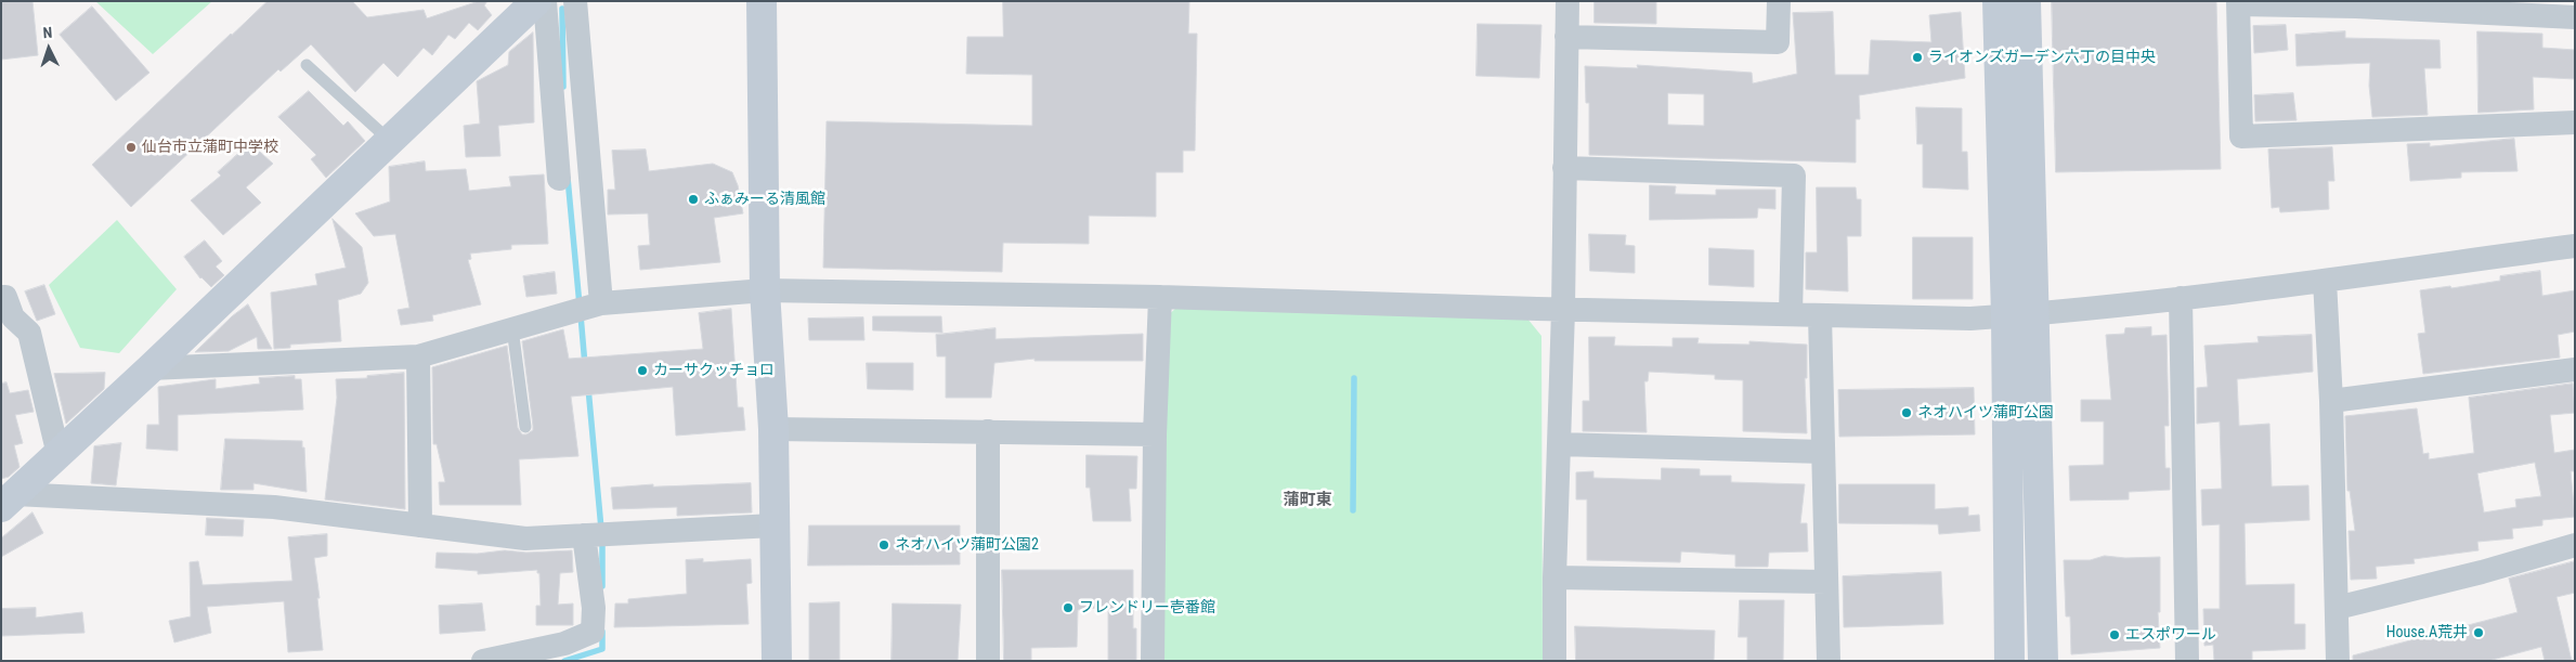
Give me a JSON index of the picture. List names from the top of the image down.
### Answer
{
  "districts": ["蒲町東"],
  "places": [
    "ライオンズガーデン六丁の目中央",
    "仙台市立蒲町中学校",
    "ふぁみーる清風館",
    "カーサクッチョロ",
    "ネオハイツ蒲町公園",
    "ネオハイツ蒲町公園2",
    "フレンドリー壱番館",
    "House.A荒井",
    "エスポワール"
  ],
  "north": "top"
}
